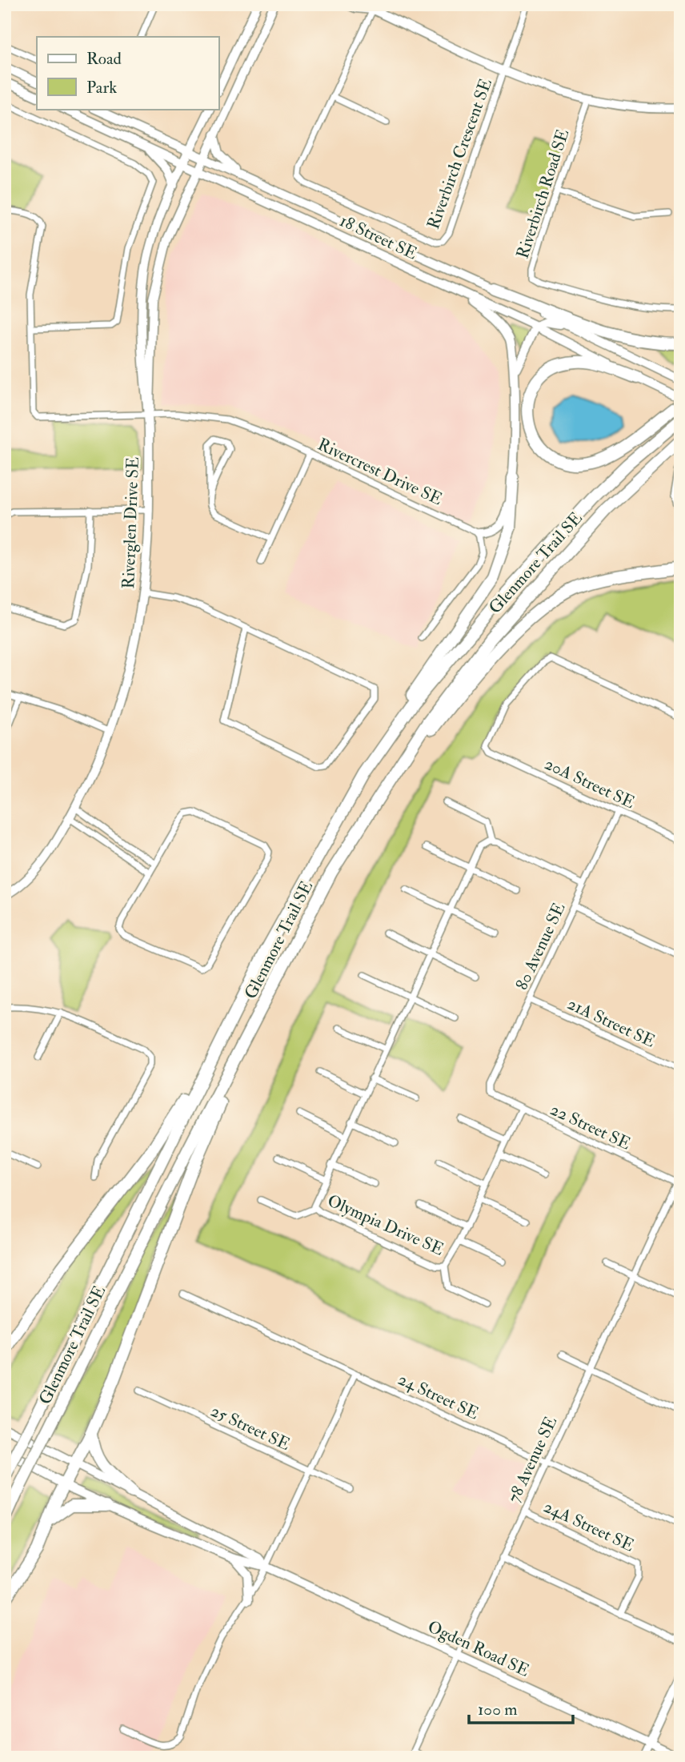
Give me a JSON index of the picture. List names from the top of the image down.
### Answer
{
  "streets": {
    "highway": ["Glenmore Trail SE"],
    "street": [
      "Riverbirch Crescent SE",
      "Riverbirch Road SE",
      "18 Street SE",
      "Rivercrest Drive SE",
      "Riverglen Drive SE",
      "20A Street SE",
      "80 Avenue SE",
      "21A Street SE",
      "22 Street SE",
      "Olympia Drive SE",
      "24 Street SE",
      "25 Street SE",
      "78 Avenue SE",
      "24A Street SE",
      "Ogden Road SE"
    ]
  },
  "crossings": [
    ["18 Street SE", "Riverglen Drive SE"],
    ["Rivercrest Drive SE", "Riverglen Drive SE"],
    ["20A Street SE", "80 Avenue SE"],
    ["80 Avenue SE", "21A Street SE"],
    ["80 Avenue SE", "22 Street SE"],
    ["22 Street SE", "Olympia Drive SE"],
    ["22 Street SE", "78 Avenue SE"],
    ["24 Street SE", "78 Avenue SE"],
    ["78 Avenue SE", "24A Street SE"],
    ["78 Avenue SE", "Ogden Road SE"]
  ],
  "legend": ["Road", "Park"],
  "scale_bar": "100 m"
}
